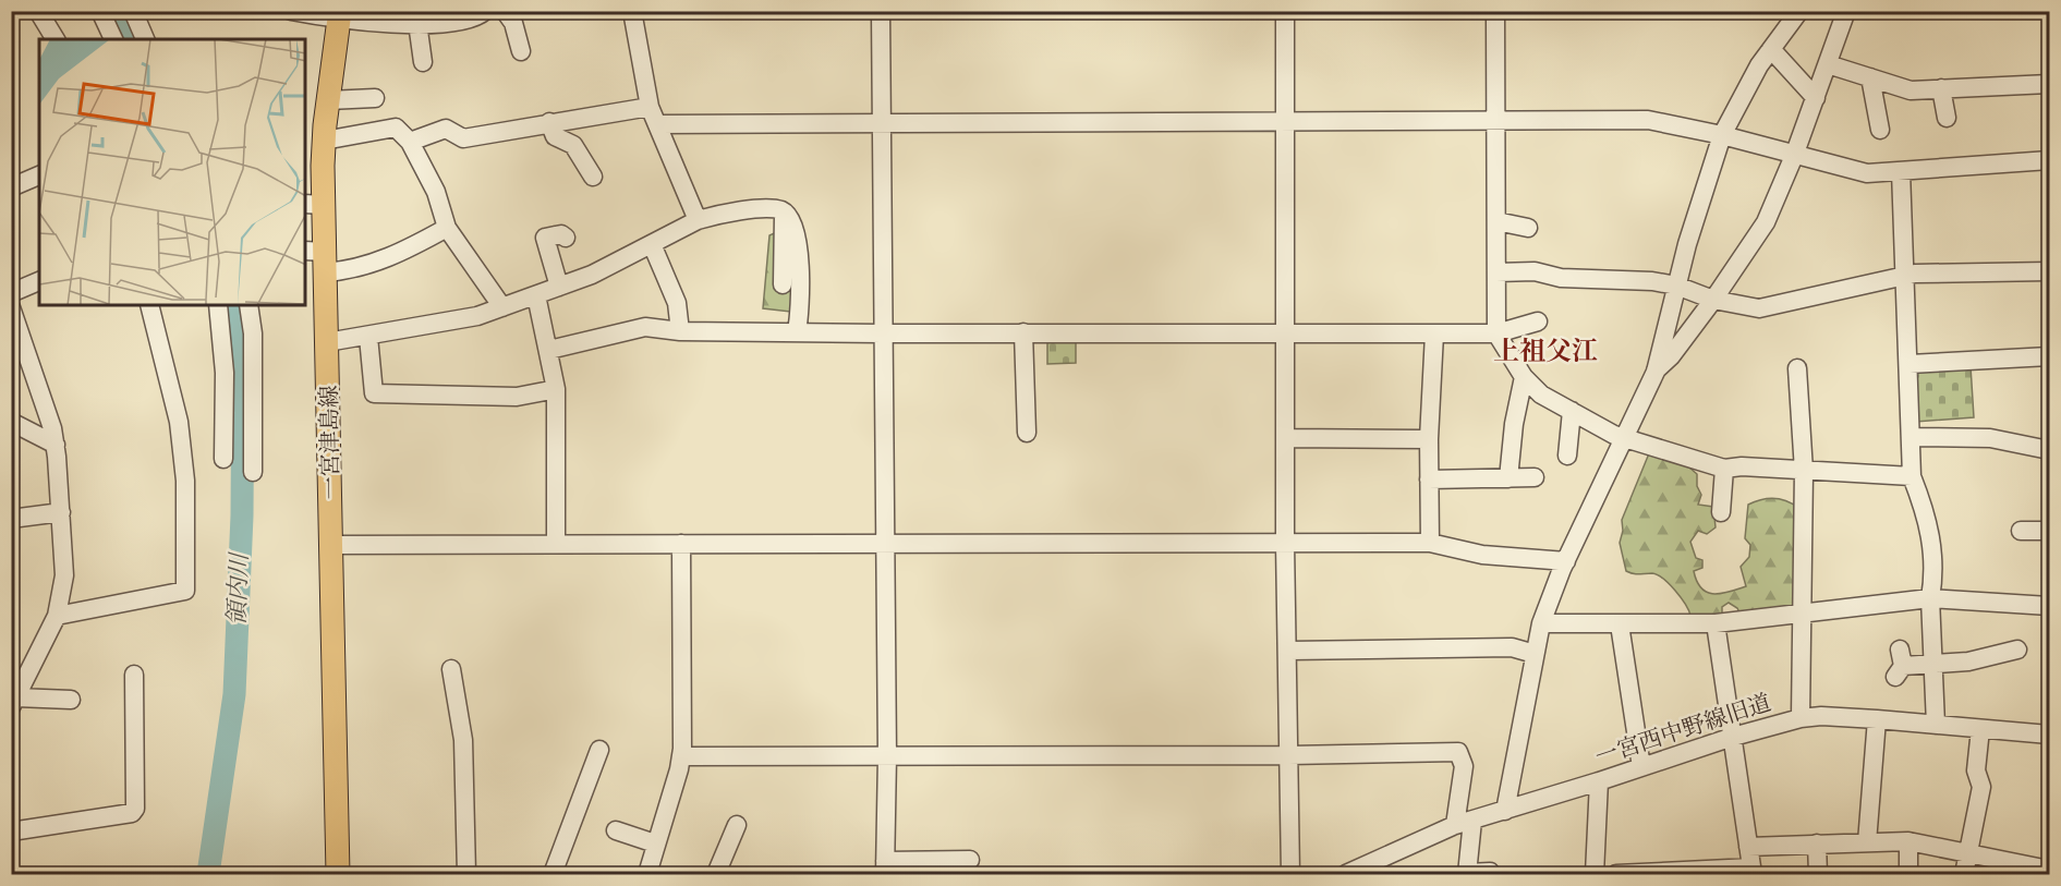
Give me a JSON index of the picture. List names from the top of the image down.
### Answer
{
  "streets": {
    "main road": ["一宮津島線"],
    "street": ["一宮西中野線旧道"]
  },
  "districts": ["上祖父江"],
  "water": ["領内川"]
}
